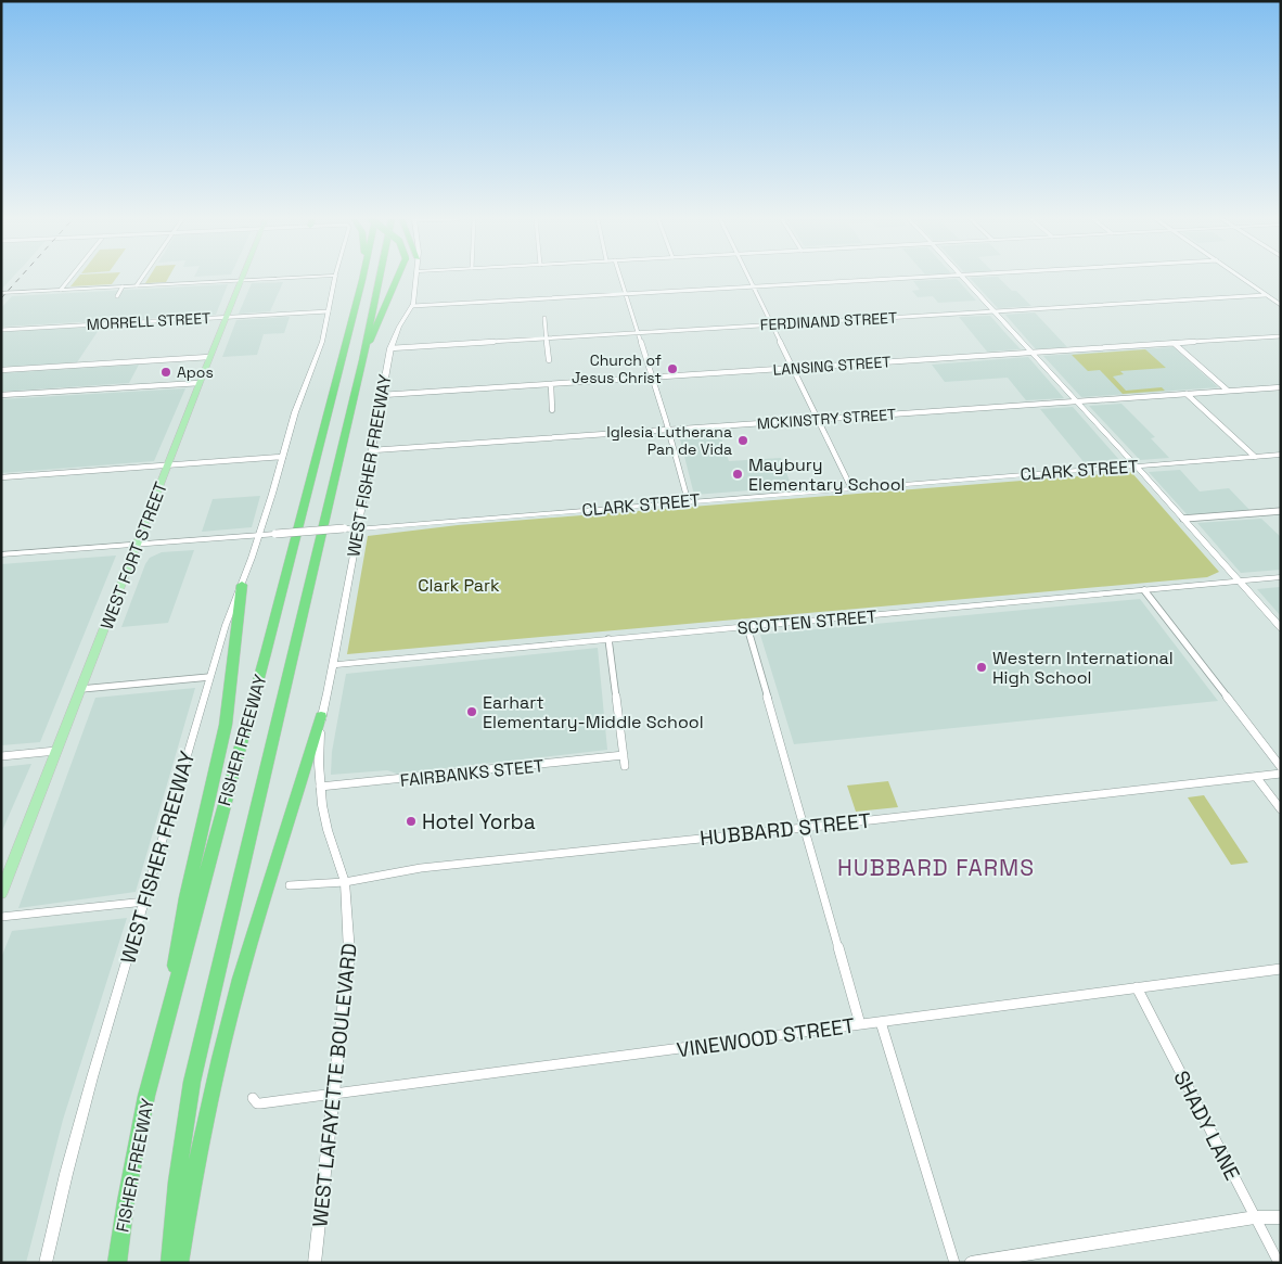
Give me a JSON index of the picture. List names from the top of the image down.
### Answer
{
  "streets": {
    "highway": ["FISHER FREEWAY"],
    "main road": ["WEST FISHER FREEWAY", "CLARK STREET", "WEST FORT STREET"],
    "street": [
      "MORRELL STREET",
      "FERDINAND STREET",
      "LANSING STREET",
      "MCKINSTRY STREET",
      "SCOTTEN STREET",
      "FAIRBANKS STEET",
      "HUBBARD STREET",
      "VINEWOOD STREET",
      "WEST LAFAYETTE BOULEVARD",
      "SHADY LANE"
    ]
  },
  "crossings": [
    ["MORRELL STREET", "WEST FISHER FREEWAY"],
    ["MORRELL STREET", "WEST FORT STREET"],
    ["FERDINAND STREET", "WEST FISHER FREEWAY"],
    ["LANSING STREET", "WEST FISHER FREEWAY"],
    ["MCKINSTRY STREET", "WEST FISHER FREEWAY"],
    ["WEST FISHER FREEWAY", "CLARK STREET"],
    ["WEST FISHER FREEWAY", "SCOTTEN STREET"],
    ["WEST FISHER FREEWAY", "WEST LAFAYETTE BOULEVARD"],
    ["CLARK STREET", "WEST FORT STREET"],
    ["FAIRBANKS STEET", "WEST LAFAYETTE BOULEVARD"],
    ["HUBBARD STREET", "WEST LAFAYETTE BOULEVARD"],
    ["VINEWOOD STREET", "WEST LAFAYETTE BOULEVARD"],
    ["VINEWOOD STREET", "SHADY LANE"]
  ],
  "districts": ["HUBBARD FARMS"],
  "parks": ["Clark Park"],
  "places": [
    "Church of Jesus Christ",
    "Apos",
    "Iglesia Lutherana Pan de Vida",
    "Maybury Elementary School",
    "Western International High School",
    "Earhart Elementary-Middle School",
    "Hotel Yorba"
  ]
}
